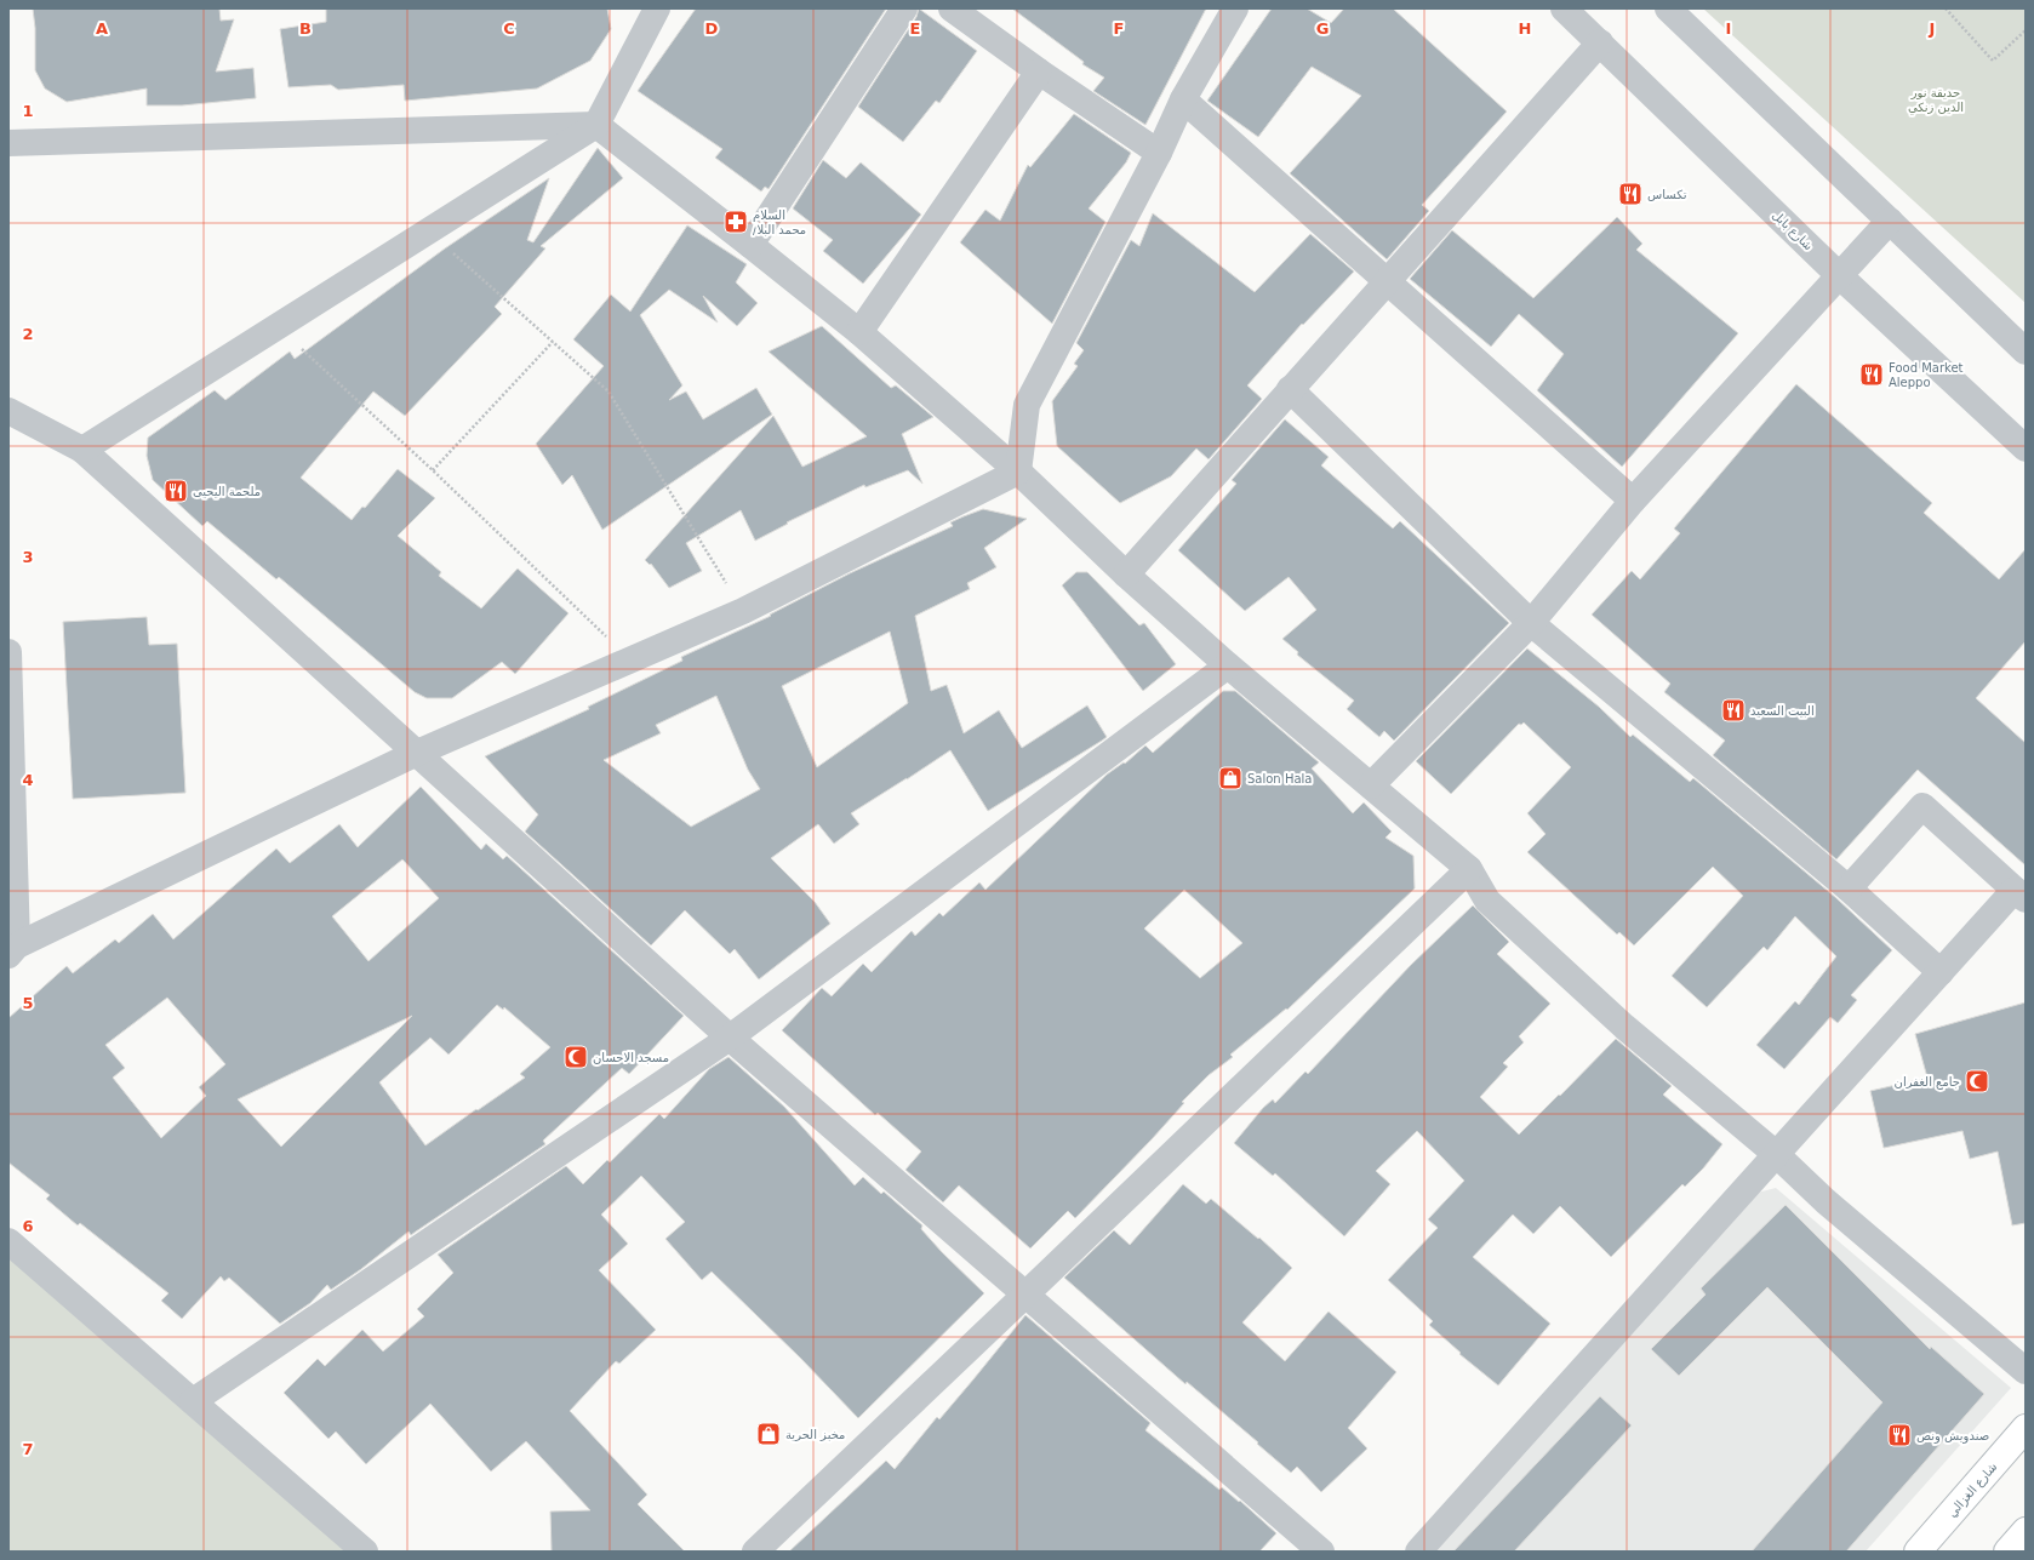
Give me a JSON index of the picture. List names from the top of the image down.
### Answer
{
  "streets": {
    "main road": ["شارع الغزالي"],
    "street": ["شارع بابل"]
  },
  "parks": ["حديقة نور الدين زنكي"],
  "places": {
    "restaurant": [
      "تكساس",
      "Food Market Aleppo",
      "ملحمة اليحيى",
      "البيت السعيد",
      "صندويش ونص"
    ],
    "pharmacy": ["السلام /محمد البلا"],
    "shop": ["Salon Hala", "مخبز الحرية"],
    "mosque": ["مسجد الاحسان", "جامع الغفران"]
  },
  "grid": {
    "columns": [
      "A",
      "B",
      "C",
      "D",
      "E",
      "F",
      "G",
      "H",
      "I",
      "J"
    ],
    "rows": [
      "1",
      "2",
      "3",
      "4",
      "5",
      "6",
      "7"
    ]
  }
}
